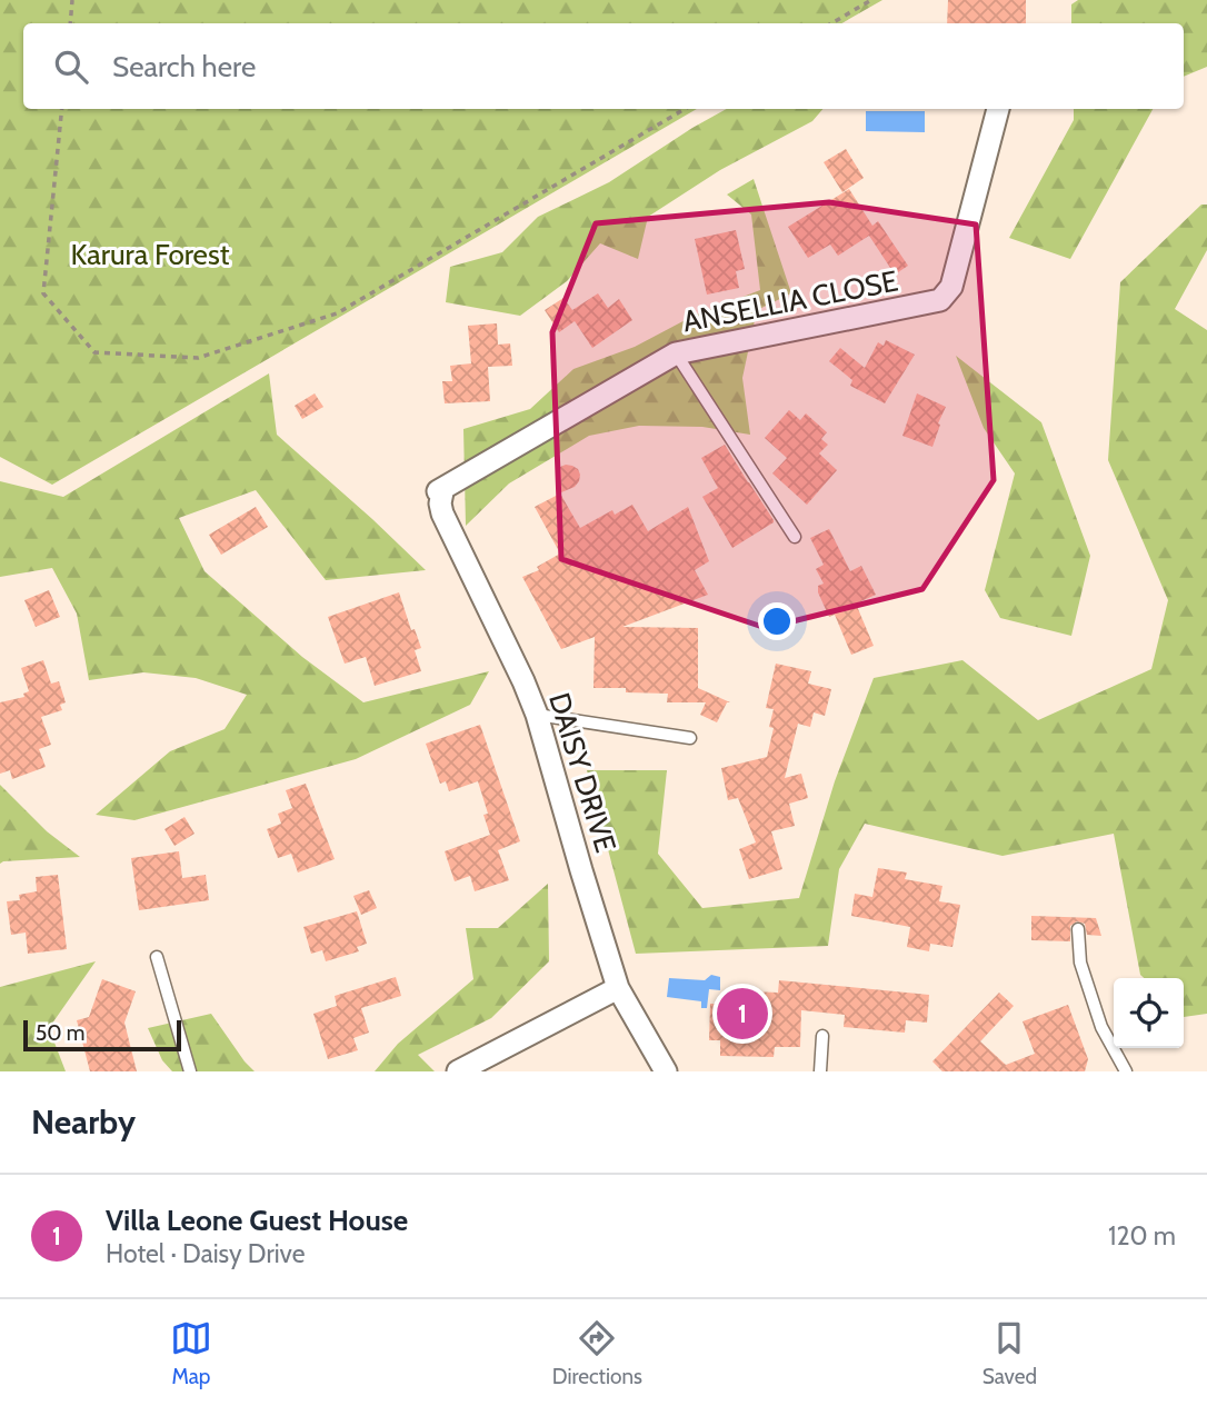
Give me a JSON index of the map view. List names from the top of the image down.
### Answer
{
  "streets": {
    "street": ["ANSELLIA CLOSE", "DAISY DRIVE"]
  },
  "crossings": [
    ["ANSELLIA CLOSE", "DAISY DRIVE"]
  ],
  "parks": ["Karura Forest"],
  "scale_bar": "50 m",
  "page": {
    "search": "Search here",
    "pins": "1",
    "scale": "50 m",
    "heading": "Nearby",
    "list": [
      {
        "mark": "1",
        "name": "Villa Leone Guest House",
        "note": "Hotel · Daisy Drive",
        "value": "120 m"
      }
    ],
    "nav": ["Map", "Directions", "Saved"]
  }
}
